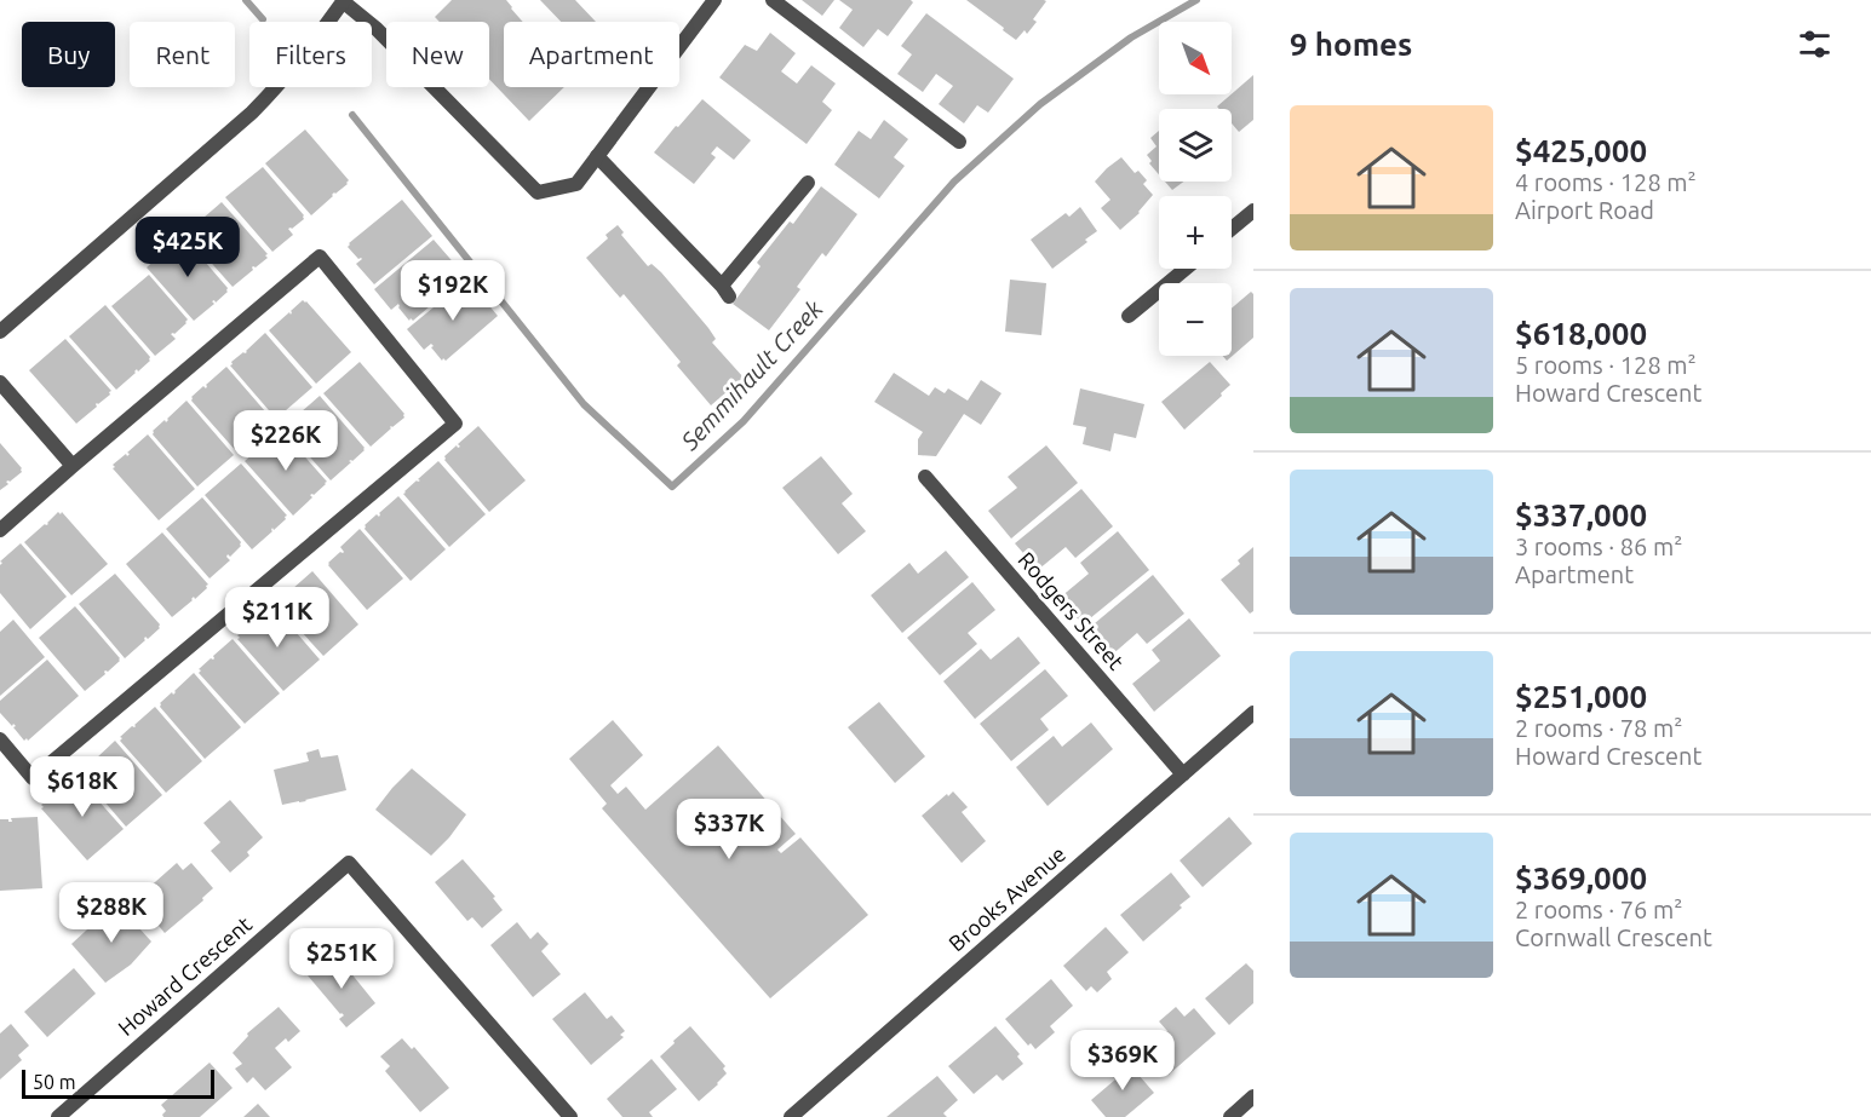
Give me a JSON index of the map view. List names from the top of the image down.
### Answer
{
  "streets": {
    "street": ["Rodgers Street", "Brooks Avenue", "Howard Crescent"]
  },
  "crossings": [
    ["Rodgers Street", "Brooks Avenue"]
  ],
  "water": ["Semmihault Creek"],
  "scale_bar": "50 m",
  "north": "bottom right",
  "page": {
    "heading": "9 homes",
    "map_buttons": ["+", "−"],
    "chip": [
      "Buy",
      "Rent",
      "Filters",
      "New",
      "Apartment"
    ],
    "list": [
      {
        "name": "$425,000",
        "note": "4 rooms · 128 m² · Airport Road"
      },
      {
        "name": "$618,000",
        "note": "5 rooms · 128 m² · Howard Crescent"
      },
      {
        "name": "$337,000",
        "note": "3 rooms · 86 m² · Apartment"
      },
      {
        "name": "$251,000",
        "note": "2 rooms · 78 m² · Howard Crescent"
      },
      {
        "name": "$369,000",
        "note": "2 rooms · 76 m² · Cornwall Crescent"
      }
    ],
    "price": [
      "$425K",
      "$192K",
      "$226K",
      "$211K",
      "$618K",
      "$337K",
      "$288K",
      "$251K",
      "$369K"
    ],
    "scale": "50 m"
  }
}
